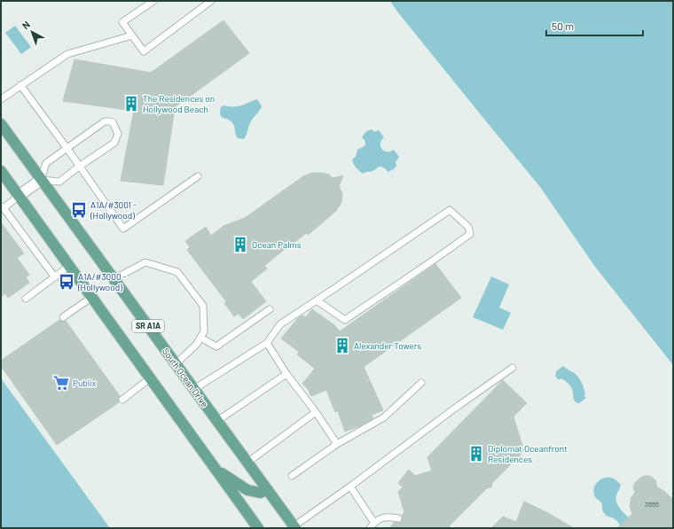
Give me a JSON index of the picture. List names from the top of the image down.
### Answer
{
  "streets": {
    "main road": ["SR A1A", "South Ocean Drive"]
  },
  "places": {
    "building": [
      "The Residences on Hollywood Beach",
      "Ocean Palms",
      "Alexander Towers",
      "Diplomat Oceanfront Residences"
    ],
    "bus stop": ["A1A/#3001 - (Hollywood)", "A1A/#3000 - (Hollywood)"],
    "supermarket": ["Publix"]
  },
  "house_numbers": ["3555"],
  "scale_bar": "50 m",
  "north": "top left"
}
